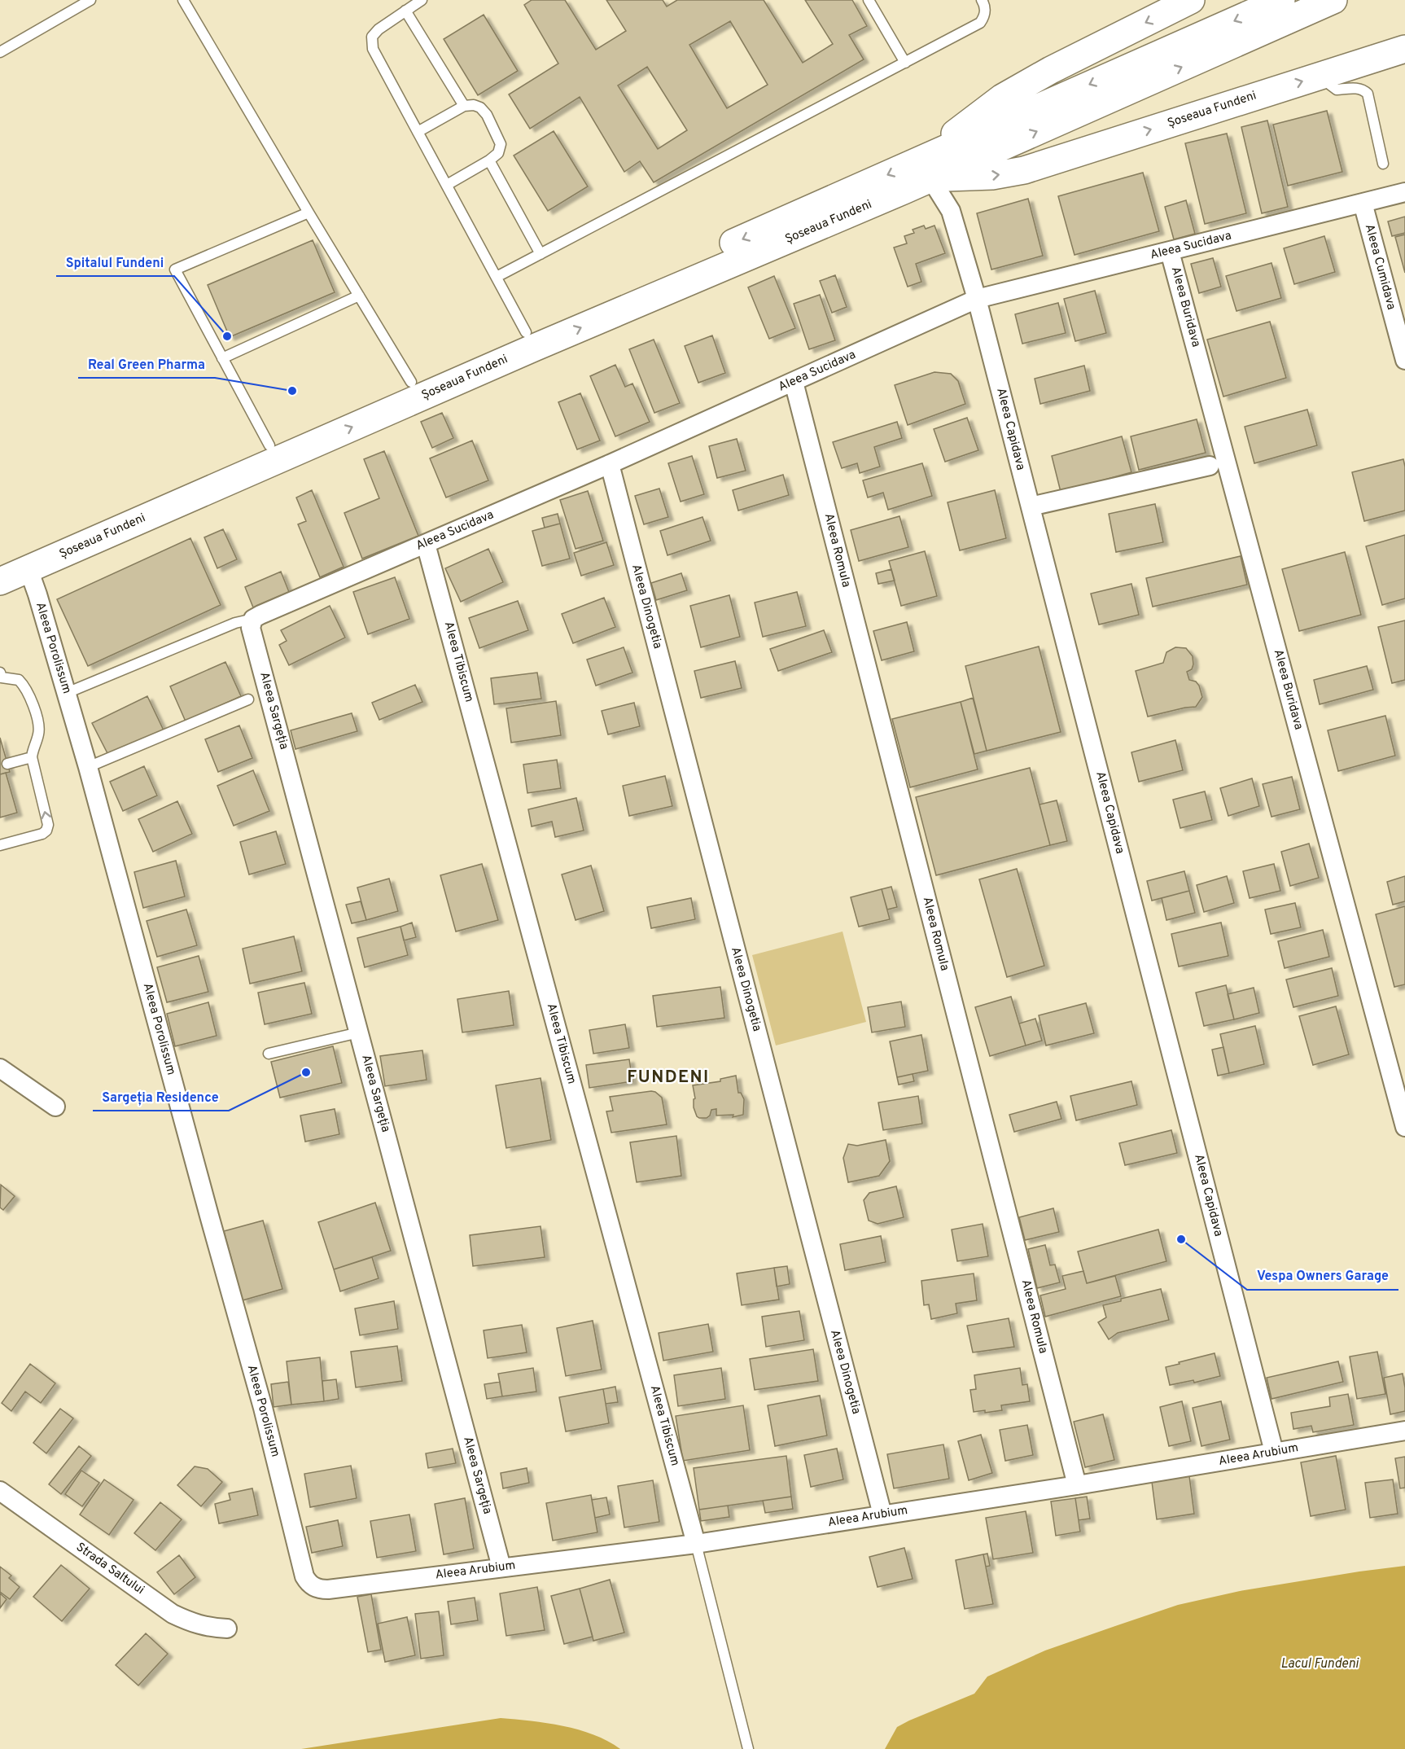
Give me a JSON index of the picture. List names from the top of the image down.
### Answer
{
  "streets": {
    "main road": ["Șoseaua Fundeni"],
    "street": [
      "Aleea Sucidava",
      "Aleea Cumidava",
      "Aleea Buridava",
      "Aleea Capidava",
      "Aleea Romula",
      "Aleea Dinogetia",
      "Aleea Porolissum",
      "Aleea Tibiscum",
      "Aleea Sargeția",
      "Aleea Arubium",
      "Strada Saltului"
    ]
  },
  "crossings": [
    ["Șoseaua Fundeni", "Aleea Capidava"],
    ["Șoseaua Fundeni", "Aleea Porolissum"],
    ["Aleea Sucidava", "Aleea Cumidava"],
    ["Aleea Sucidava", "Aleea Buridava"],
    ["Aleea Sucidava", "Aleea Capidava"],
    ["Aleea Sucidava", "Aleea Romula"],
    ["Aleea Sucidava", "Aleea Dinogetia"],
    ["Aleea Sucidava", "Aleea Tibiscum"],
    ["Aleea Sucidava", "Aleea Sargeția"],
    ["Aleea Capidava", "Aleea Arubium"],
    ["Aleea Romula", "Aleea Arubium"],
    ["Aleea Dinogetia", "Aleea Arubium"],
    ["Aleea Porolissum", "Aleea Arubium"],
    ["Aleea Tibiscum", "Aleea Arubium"],
    ["Aleea Sargeția", "Aleea Arubium"]
  ],
  "districts": ["FUNDENI"],
  "water": ["Lacul Fundeni"],
  "places": [
    "Spitalul Fundeni",
    "Real Green Pharma",
    "Sargeția Residence",
    "Vespa Owners Garage"
  ]
}
